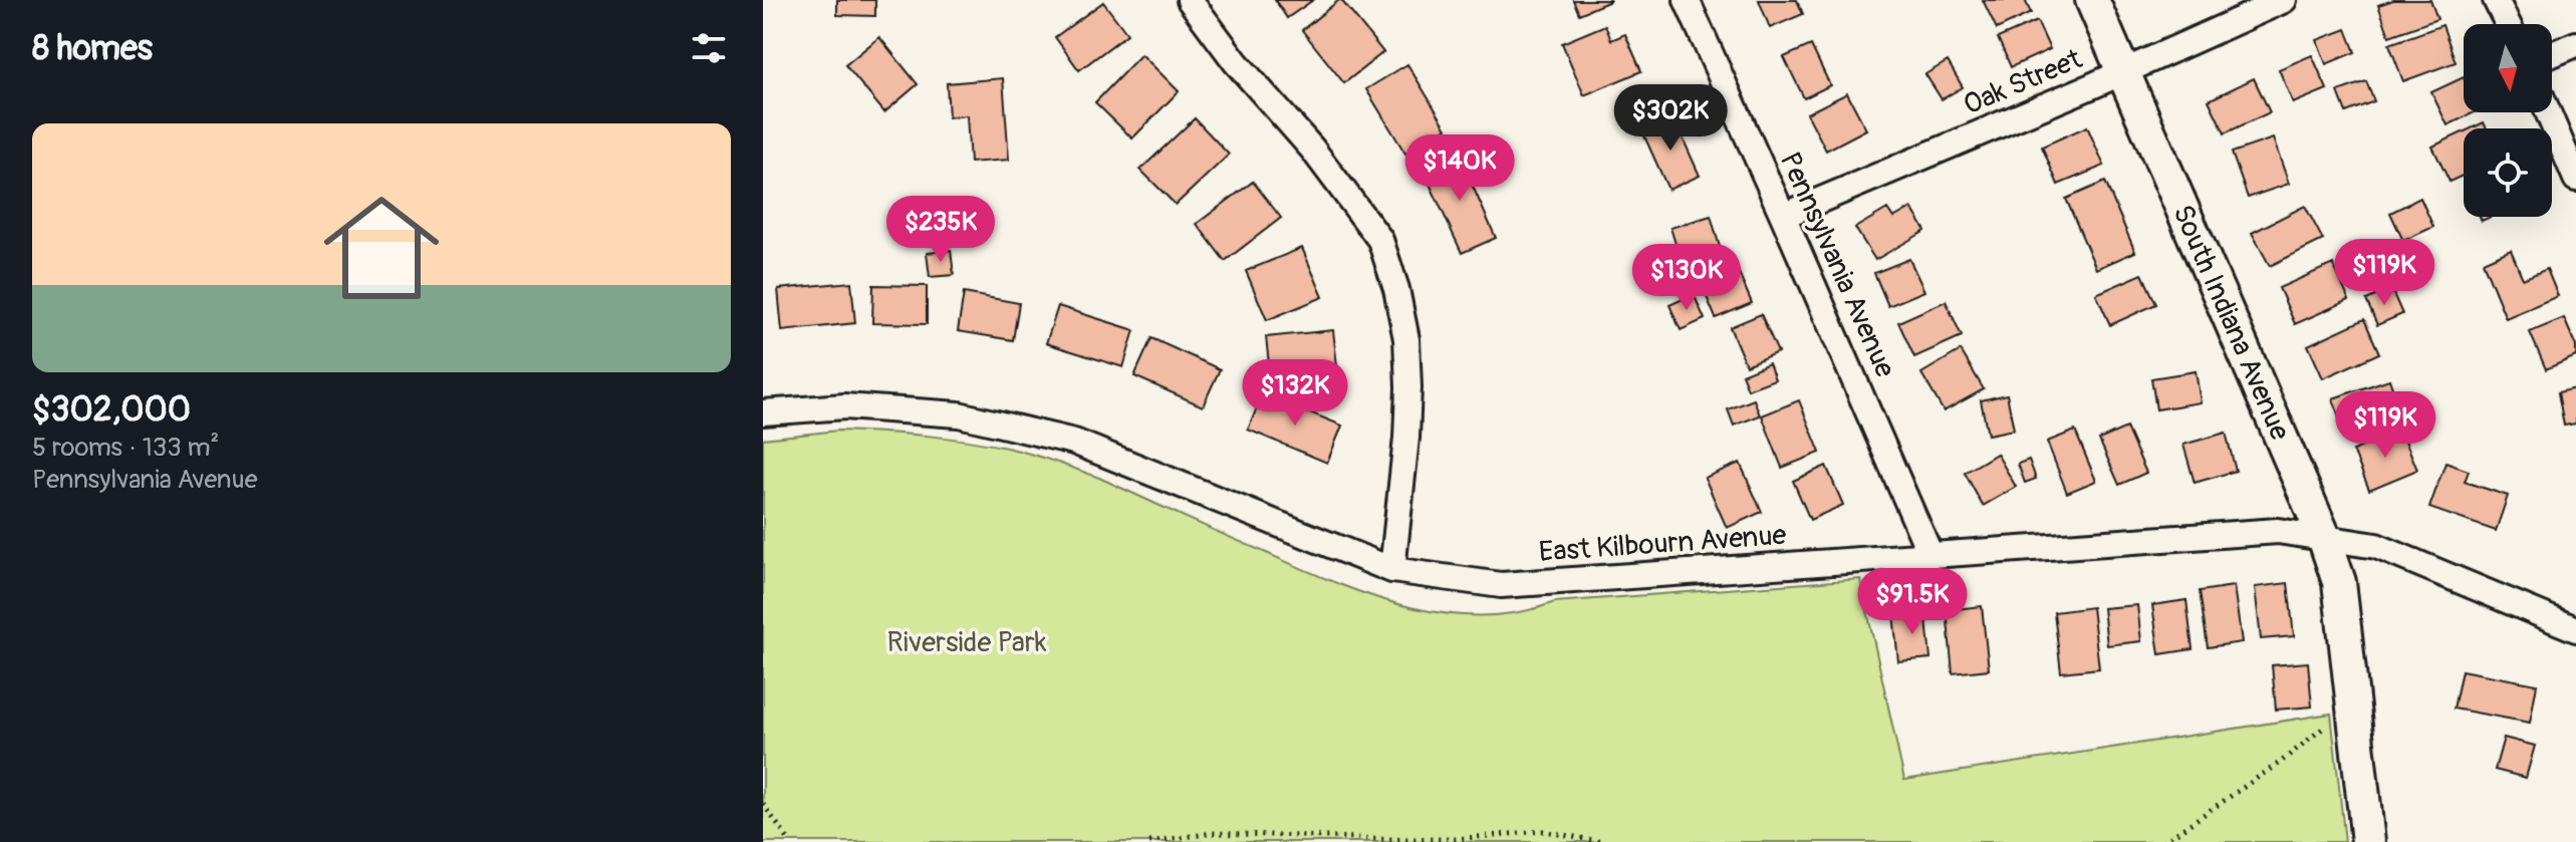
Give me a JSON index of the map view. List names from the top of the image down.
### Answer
{
  "streets": {
    "street": [
      "Oak Street",
      "Pennsylvania Avenue",
      "South Indiana Avenue",
      "East Kilbourn Avenue"
    ]
  },
  "crossings": [
    ["Oak Street", "Pennsylvania Avenue"],
    ["Oak Street", "South Indiana Avenue"],
    ["Pennsylvania Avenue", "East Kilbourn Avenue"],
    ["South Indiana Avenue", "East Kilbourn Avenue"]
  ],
  "parks": ["Riverside Park"],
  "north": "bottom",
  "page": {
    "heading": "8 homes",
    "price": [
      "$302K",
      "$140K",
      "$235K",
      "$119K",
      "$130K",
      "$132K",
      "$119K",
      "$91.5K"
    ],
    "list": [
      {
        "name": "$302,000",
        "note": "5 rooms · 133 m² · Pennsylvania Avenue"
      }
    ]
  }
}
